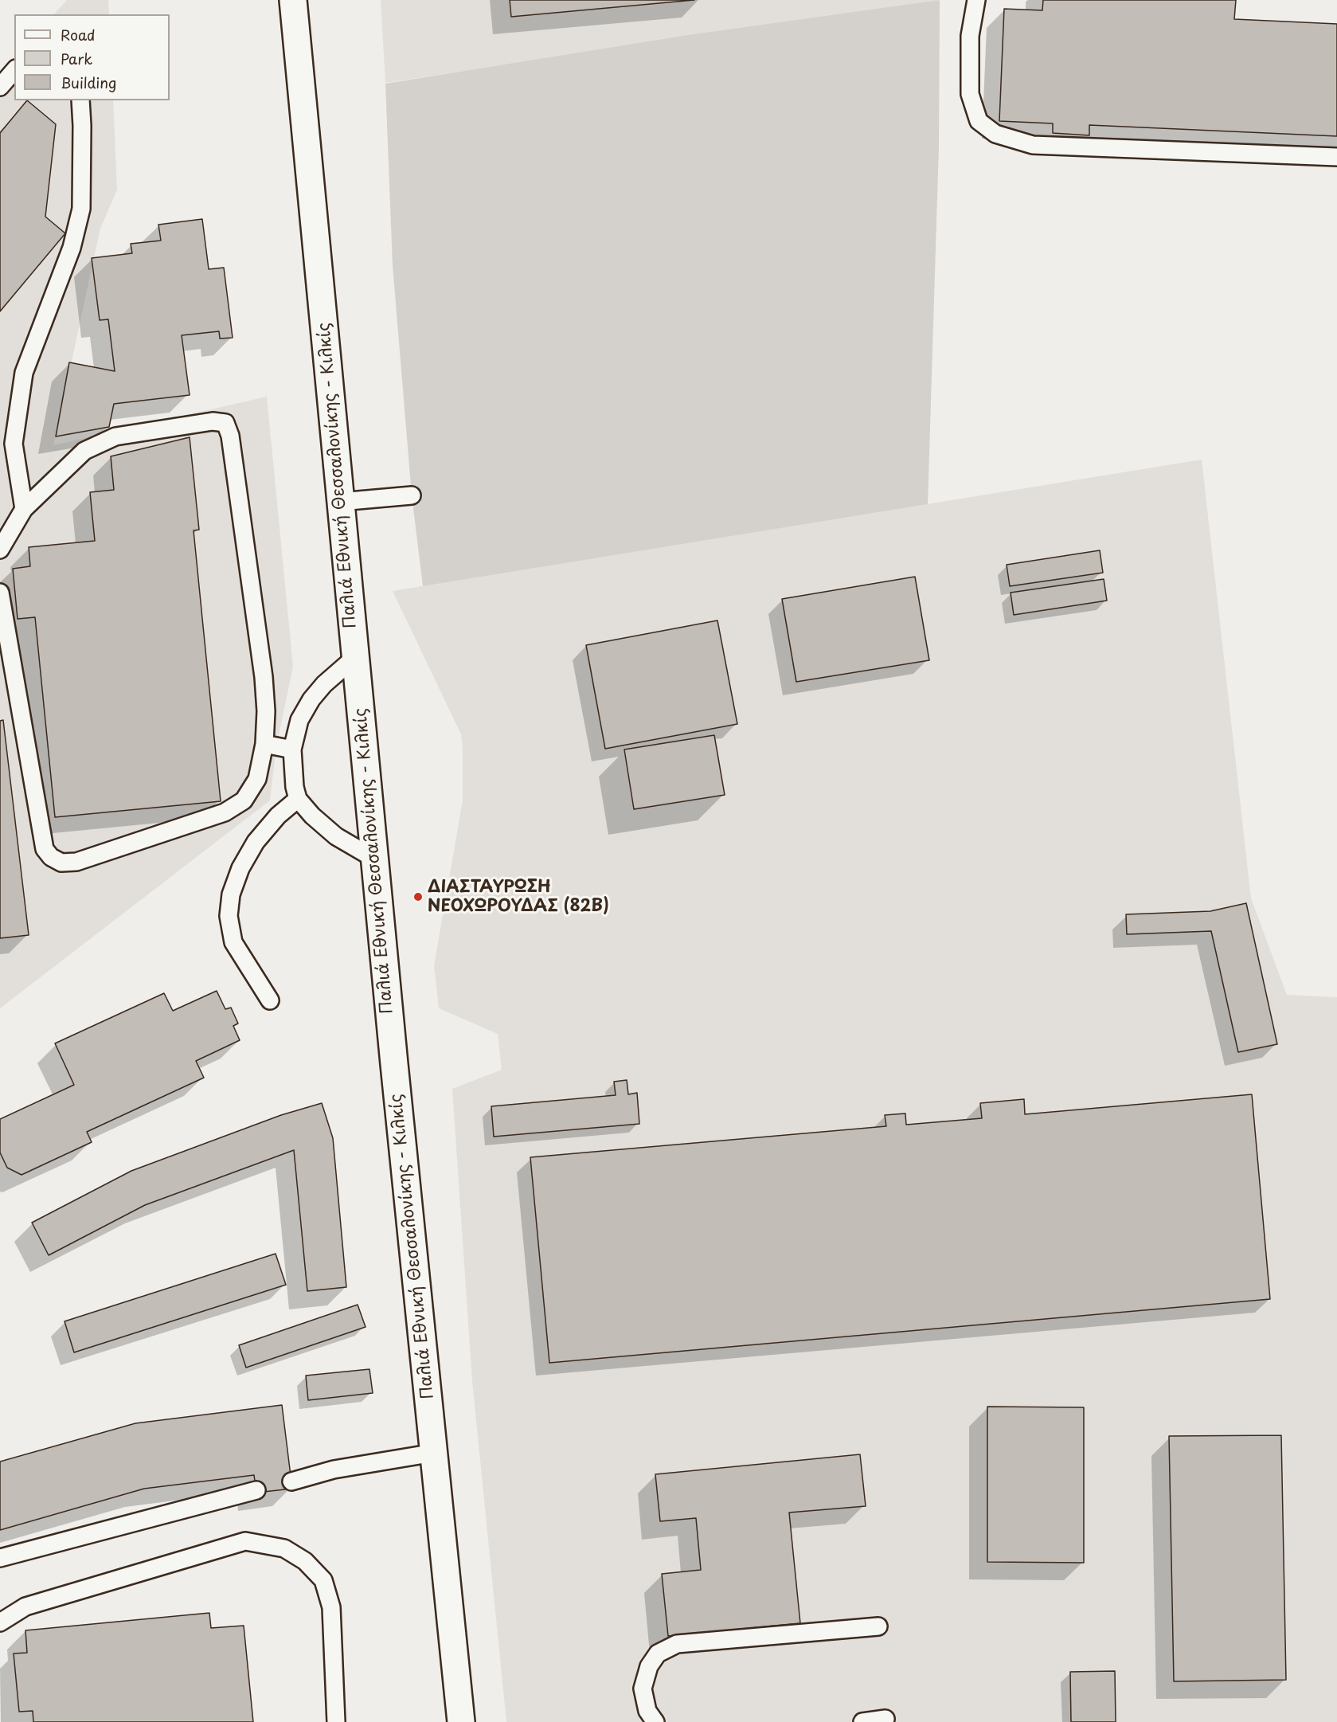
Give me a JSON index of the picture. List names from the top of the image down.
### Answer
{
  "streets": {
    "main road": ["Παλιά Εθνική Θεσσαλονίκης - Κιλκίς"]
  },
  "places": ["ΔΙΑΣΤΑΥΡΩΣΗ ΝΕΟΧΩΡΟΥΔΑΣ (82Β)"],
  "legend": ["Road", "Park", "Building"]
}
